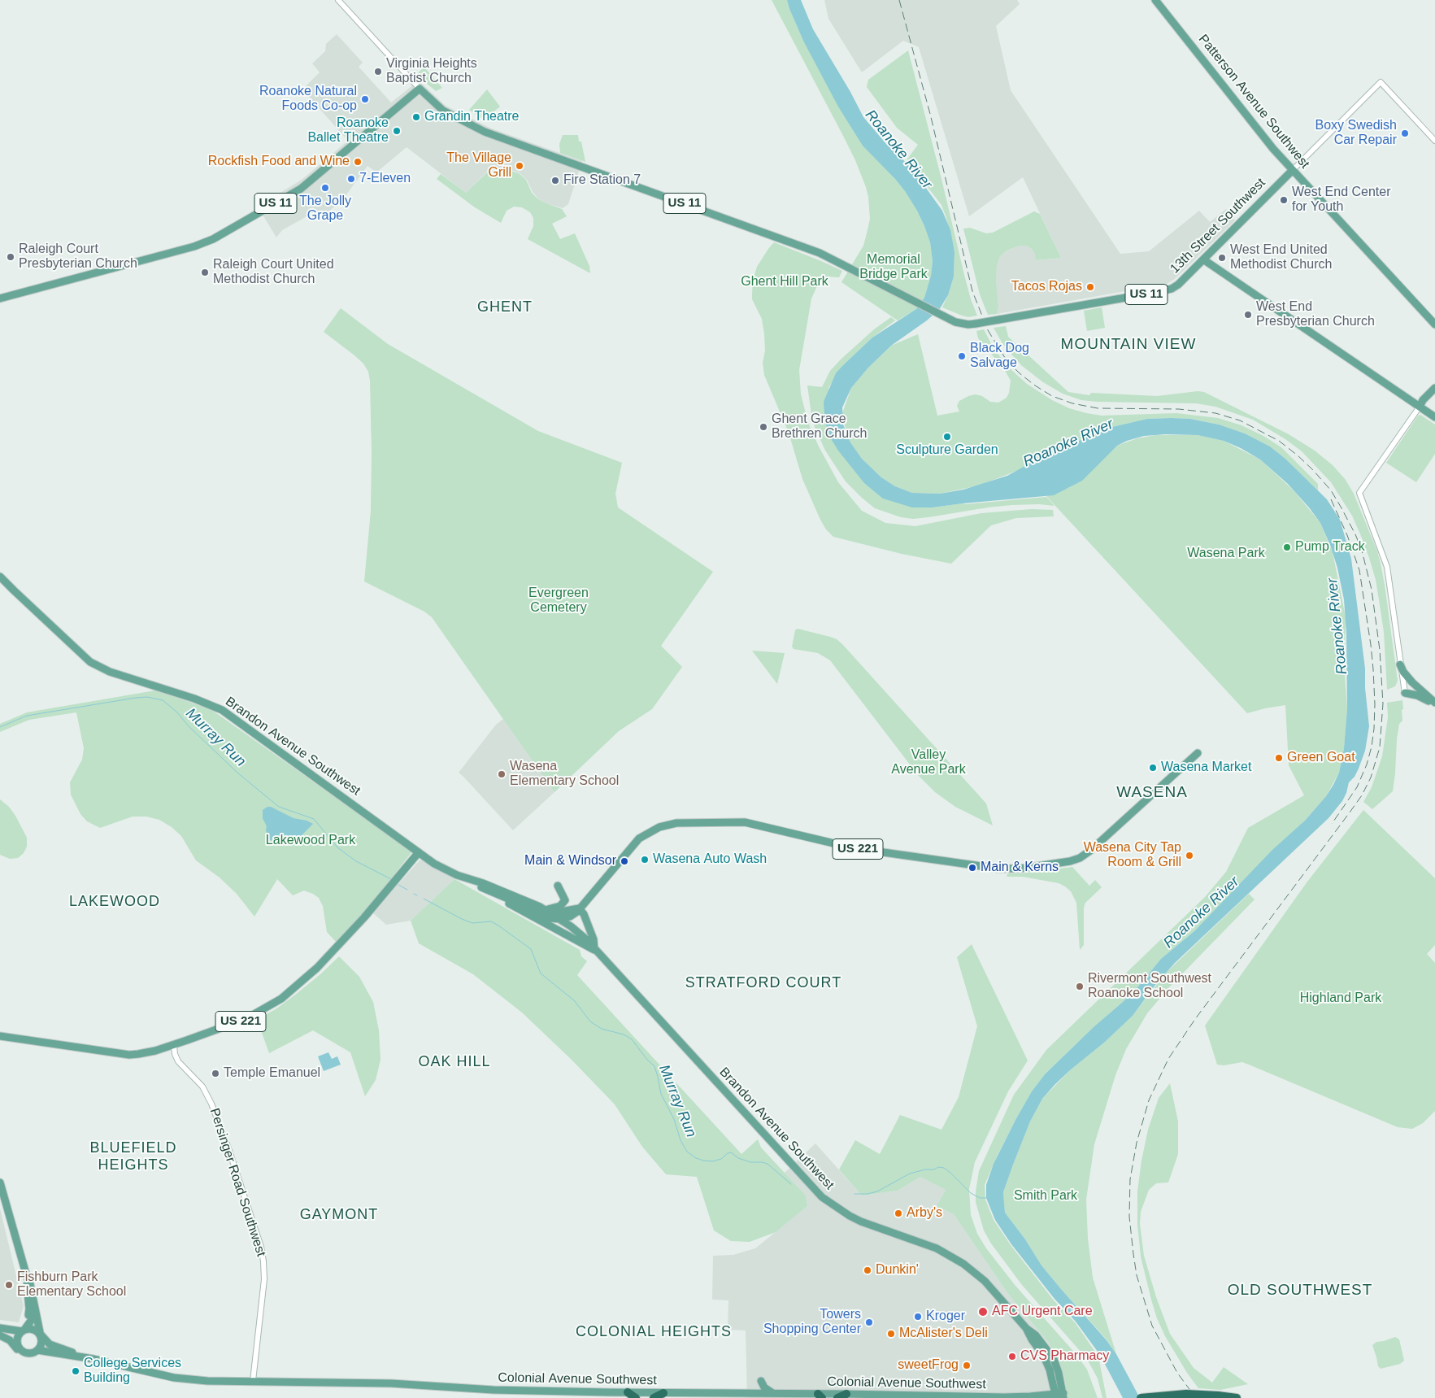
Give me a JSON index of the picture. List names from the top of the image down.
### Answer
{
  "streets": {
    "main road": [
      "Patterson Avenue Southwest",
      "US 11",
      "13th Street Southwest",
      "Brandon Avenue Southwest",
      "US 221",
      "Colonial Avenue Southwest"
    ],
    "street": ["Persinger Road Southwest"]
  },
  "crossings": [
    ["Patterson Avenue Southwest", "13th Street Southwest"],
    ["US 11", "13th Street Southwest"],
    ["Brandon Avenue Southwest", "US 221"],
    ["Brandon Avenue Southwest", "Colonial Avenue Southwest"],
    ["US 221", "Persinger Road Southwest"],
    ["Persinger Road Southwest", "Colonial Avenue Southwest"]
  ],
  "districts": [
    "GHENT",
    "MOUNTAIN VIEW",
    "WASENA",
    "LAKEWOOD",
    "STRATFORD COURT",
    "OAK HILL",
    "BLUEFIELD HEIGHTS",
    "GAYMONT",
    "OLD SOUTHWEST",
    "COLONIAL HEIGHTS"
  ],
  "water": ["Roanoke River", "Murray Run"],
  "parks": [
    "Memorial Bridge Park",
    "Ghent Hill Park",
    "Wasena Park",
    "Evergreen Cemetery",
    "Valley Avenue Park",
    "Lakewood Park",
    "Highland Park",
    "Smith Park"
  ],
  "places": [
    "Virginia Heights Baptist Church",
    "Roanoke Natural Foods Co-op",
    "Grandin Theatre",
    "Roanoke Ballet Theatre",
    "Boxy Swedish Car Repair",
    "Rockfish Food and Wine",
    "The Village Grill",
    "7-Eleven",
    "Fire Station 7",
    "The Jolly Grape",
    "West End Center for Youth",
    "Raleigh Court Presbyterian Church",
    "West End United Methodist Church",
    "Raleigh Court United Methodist Church",
    "Tacos Rojas",
    "West End Presbyterian Church",
    "Black Dog Salvage",
    "Ghent Grace Brethren Church",
    "Sculpture Garden",
    "Pump Track",
    "Green Goat",
    "Wasena Market",
    "Wasena Elementary School",
    "Wasena City Tap Room & Grill",
    "Wasena Auto Wash",
    "Main & Windsor",
    "Main & Kerns",
    "Rivermont Southwest Roanoke School",
    "Temple Emanuel",
    "Arby's",
    "Dunkin'",
    "Fishburn Park Elementary School",
    "AFC Urgent Care",
    "Kroger",
    "Towers Shopping Center",
    "McAlister's Deli",
    "CVS Pharmacy",
    "sweetFrog",
    "College Services Building"
  ]
}
